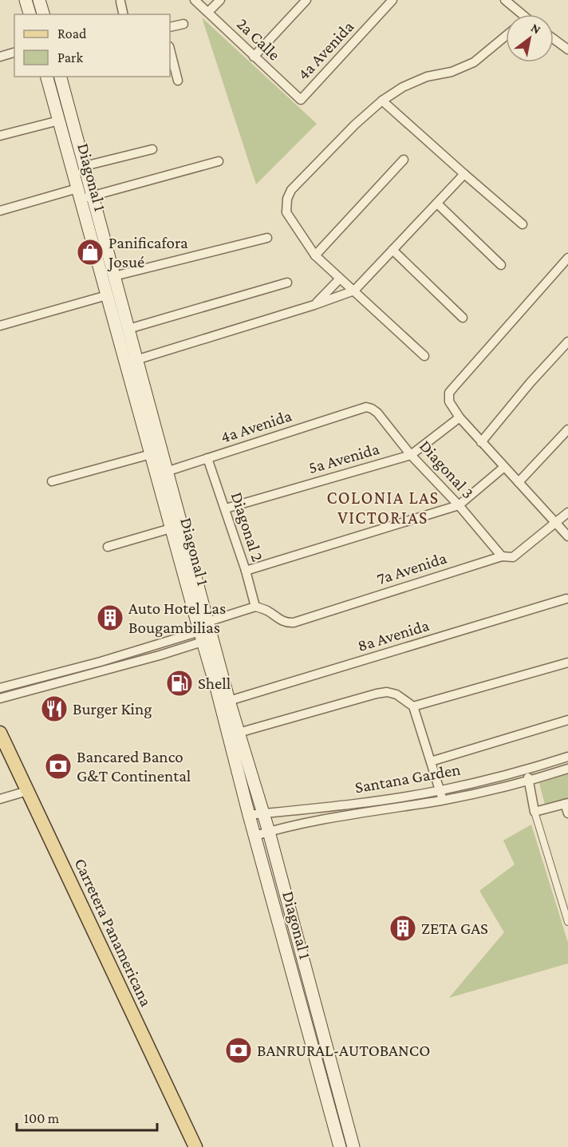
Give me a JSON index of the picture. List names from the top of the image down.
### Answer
{
  "streets": {
    "main road": ["Diagonal 1", "Carretera Panamericana"],
    "street": [
      "2a Calle",
      "4a Avenida",
      "5a Avenida",
      "Diagonal 3",
      "Diagonal 2",
      "7a Avenida",
      "8a Avenida",
      "Santana Garden"
    ]
  },
  "crossings": [
    ["2a Calle", "4a Avenida"],
    ["4a Avenida", "Diagonal 1"],
    ["4a Avenida", "Diagonal 3"],
    ["4a Avenida", "Diagonal 2"],
    ["Diagonal 1", "8a Avenida"],
    ["Diagonal 1", "Santana Garden"],
    ["5a Avenida", "Diagonal 3"],
    ["5a Avenida", "Diagonal 2"],
    ["Diagonal 3", "7a Avenida"],
    ["Diagonal 2", "7a Avenida"]
  ],
  "districts": ["COLONIA LAS VICTORIAS"],
  "places": {
    "shop": ["Panificafora Josué"],
    "building": ["Auto Hotel Las Bougambilias", "ZETA GAS"],
    "fuel station": ["Shell"],
    "restaurant": ["Burger King"],
    "bank": ["Bancared Banco G&T Continental", "BANRURAL-AUTOBANCO"]
  },
  "legend": ["Road", "Park"],
  "scale_bar": "100 m",
  "north": "top right"
}
